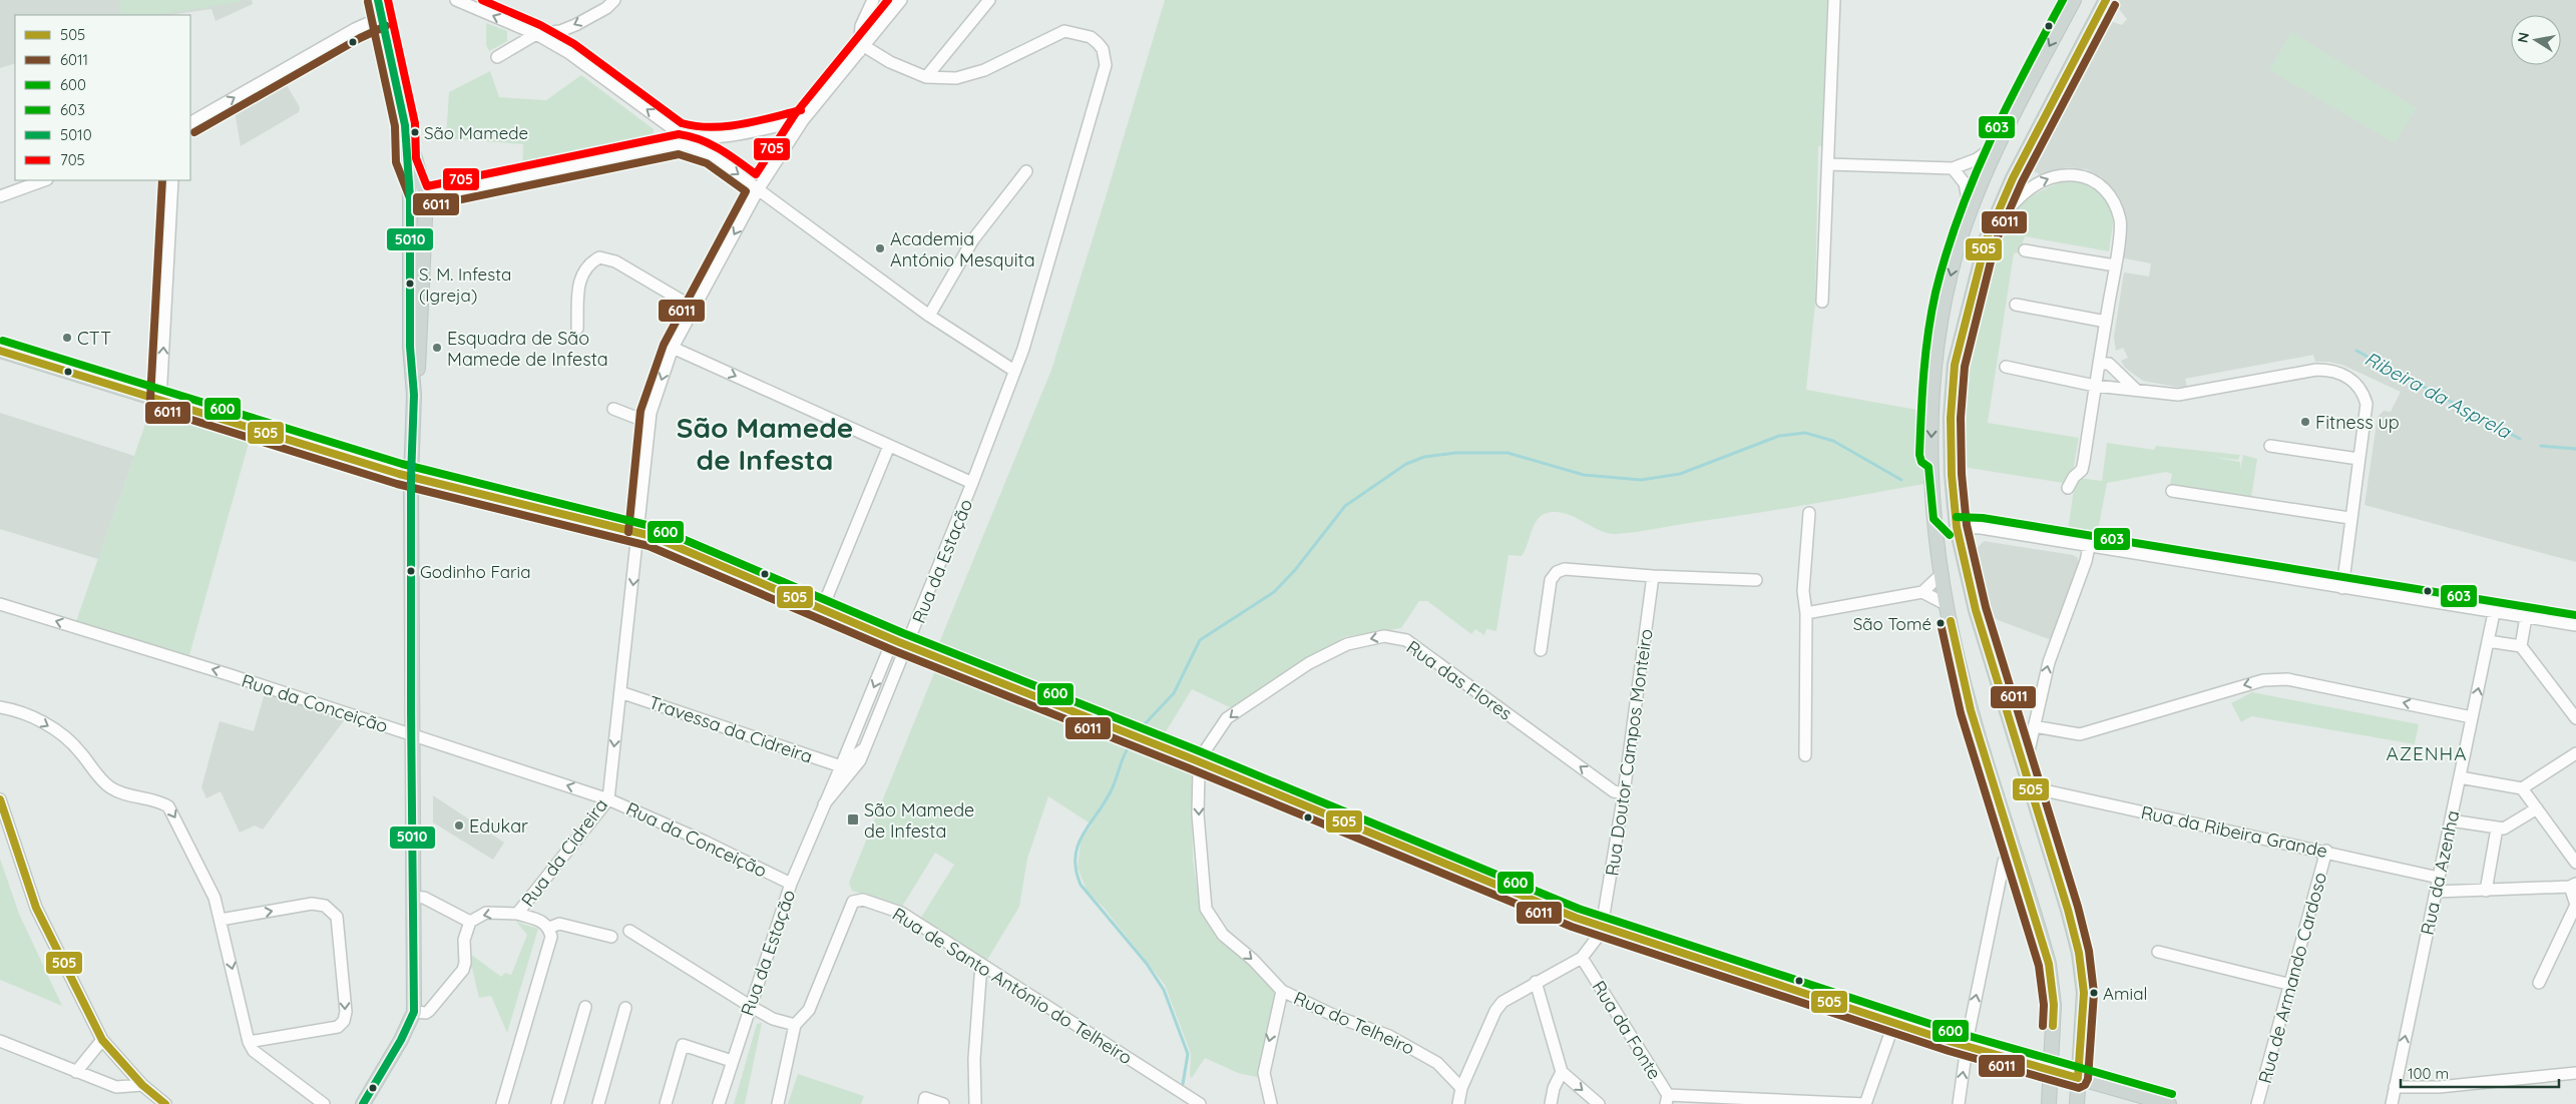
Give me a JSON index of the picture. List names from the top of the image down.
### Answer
{
  "streets": {
    "street": [
      "Rua da Estação",
      "Rua das Flores",
      "Rua da Conceição",
      "Travessa da Cidreira",
      "Rua Doutor Campos Monteiro",
      "Rua da Ribeira Grande",
      "Rua da Cidreira",
      "Rua da Azenha",
      "Rua de Armando Cardoso",
      "Rua de Santo António do Telheiro",
      "Rua do Telheiro",
      "Rua da Fonte"
    ]
  },
  "crossings": [
    ["Rua da Estação", "Rua da Conceição"],
    ["Rua da Estação", "Travessa da Cidreira"],
    ["Rua das Flores", "Rua Doutor Campos Monteiro"],
    ["Rua das Flores", "Rua do Telheiro"],
    ["Rua da Conceição", "Rua da Cidreira"],
    ["Travessa da Cidreira", "Rua da Cidreira"],
    ["Rua da Ribeira Grande", "Rua da Azenha"],
    ["Rua da Ribeira Grande", "Rua de Armando Cardoso"]
  ],
  "one_way": [
    "Rua das Flores",
    "Rua da Conceição",
    "Rua da Cidreira",
    "Rua da Azenha",
    "Rua do Telheiro"
  ],
  "districts": ["São Mamede de Infesta", "AZENHA"],
  "water": ["Ribeira da Asprela"],
  "places": {
    "other": [
      "São Mamede",
      "Academia António Mesquita",
      "S. M. Infesta (Igreja)",
      "CTT",
      "Esquadra de São Mamede de Infesta",
      "Fitness up",
      "Godinho Faria",
      "São Tomé",
      "Edukar",
      "Amial"
    ],
    "transit": ["São Mamede de Infesta"]
  },
  "lines": [
    "transit line 505",
    "transit line 603",
    "transit line 5010",
    "transit line 705",
    "transit line 6011",
    "transit line 600"
  ],
  "legend": [
    "505",
    "6011",
    "600",
    "603",
    "5010",
    "705"
  ],
  "scale_bar": "100 m",
  "north": "left"
}
